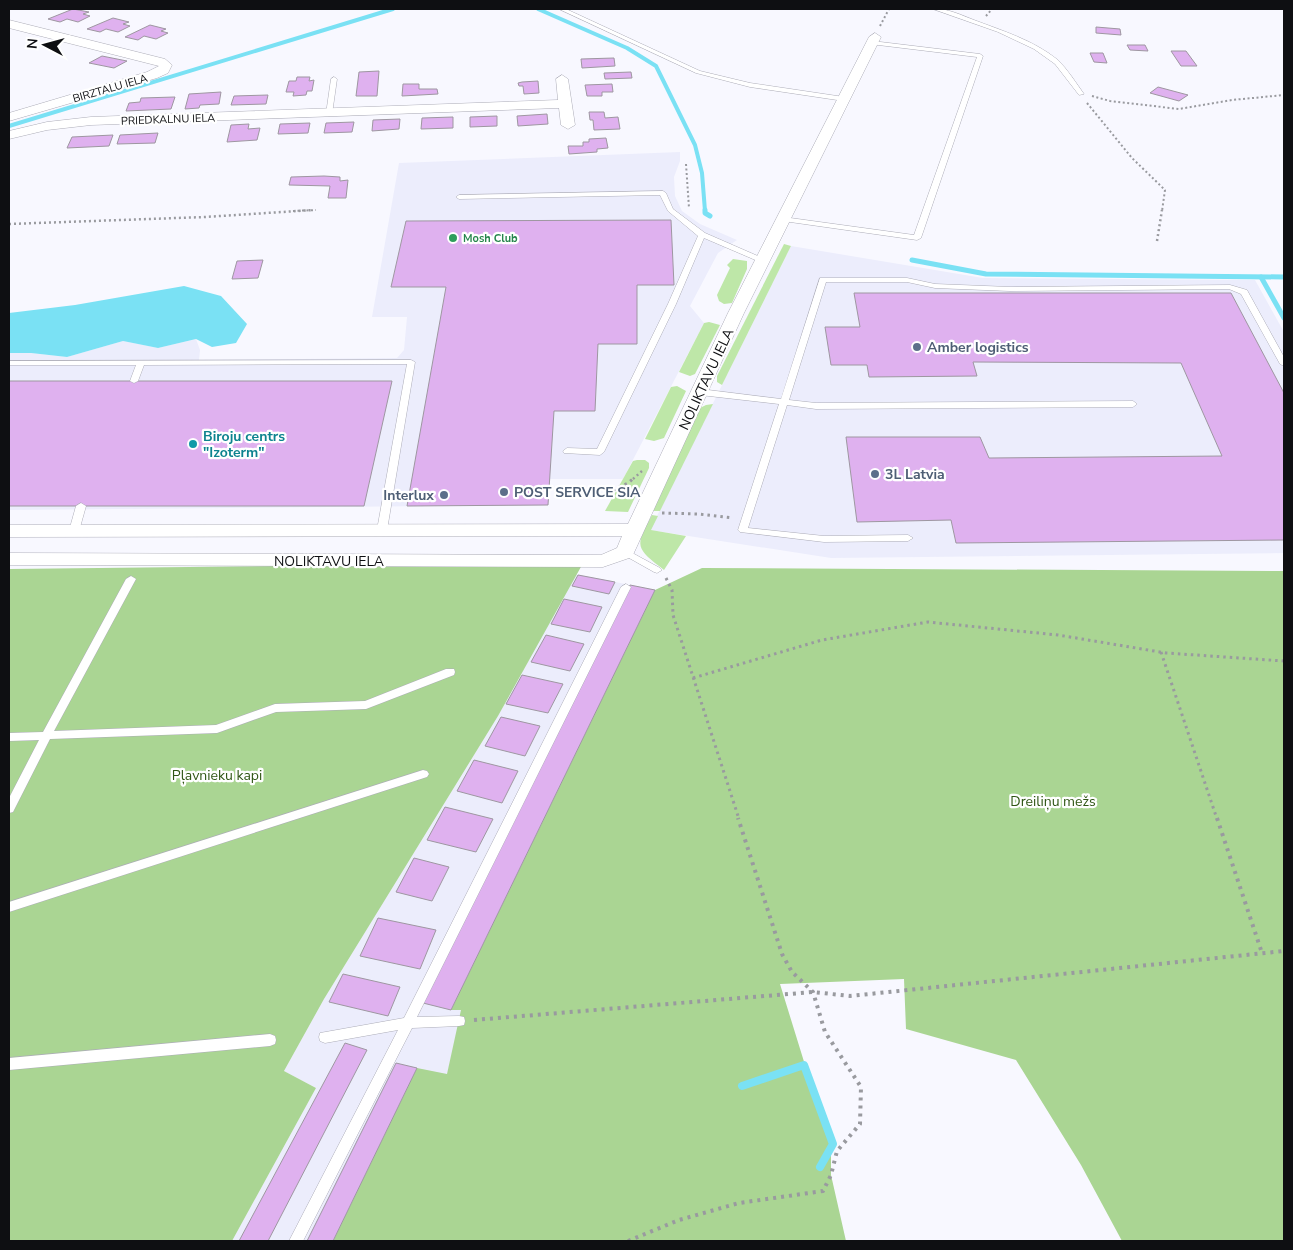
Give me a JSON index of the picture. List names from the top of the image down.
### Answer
{
  "streets": {
    "street": ["BIRZTALU IELA", "PRIEDKALNU IELA", "NOLIKTAVU IELA"]
  },
  "parks": ["Pļavnieku kapi", "Dreiliņu mežs"],
  "places": [
    "Mosh Club",
    "Amber logistics",
    "Biroju centrs \"Izoterm\"",
    "3L Latvia",
    "POST SERVICE SIA",
    "Interlux"
  ],
  "north": "left"
}
